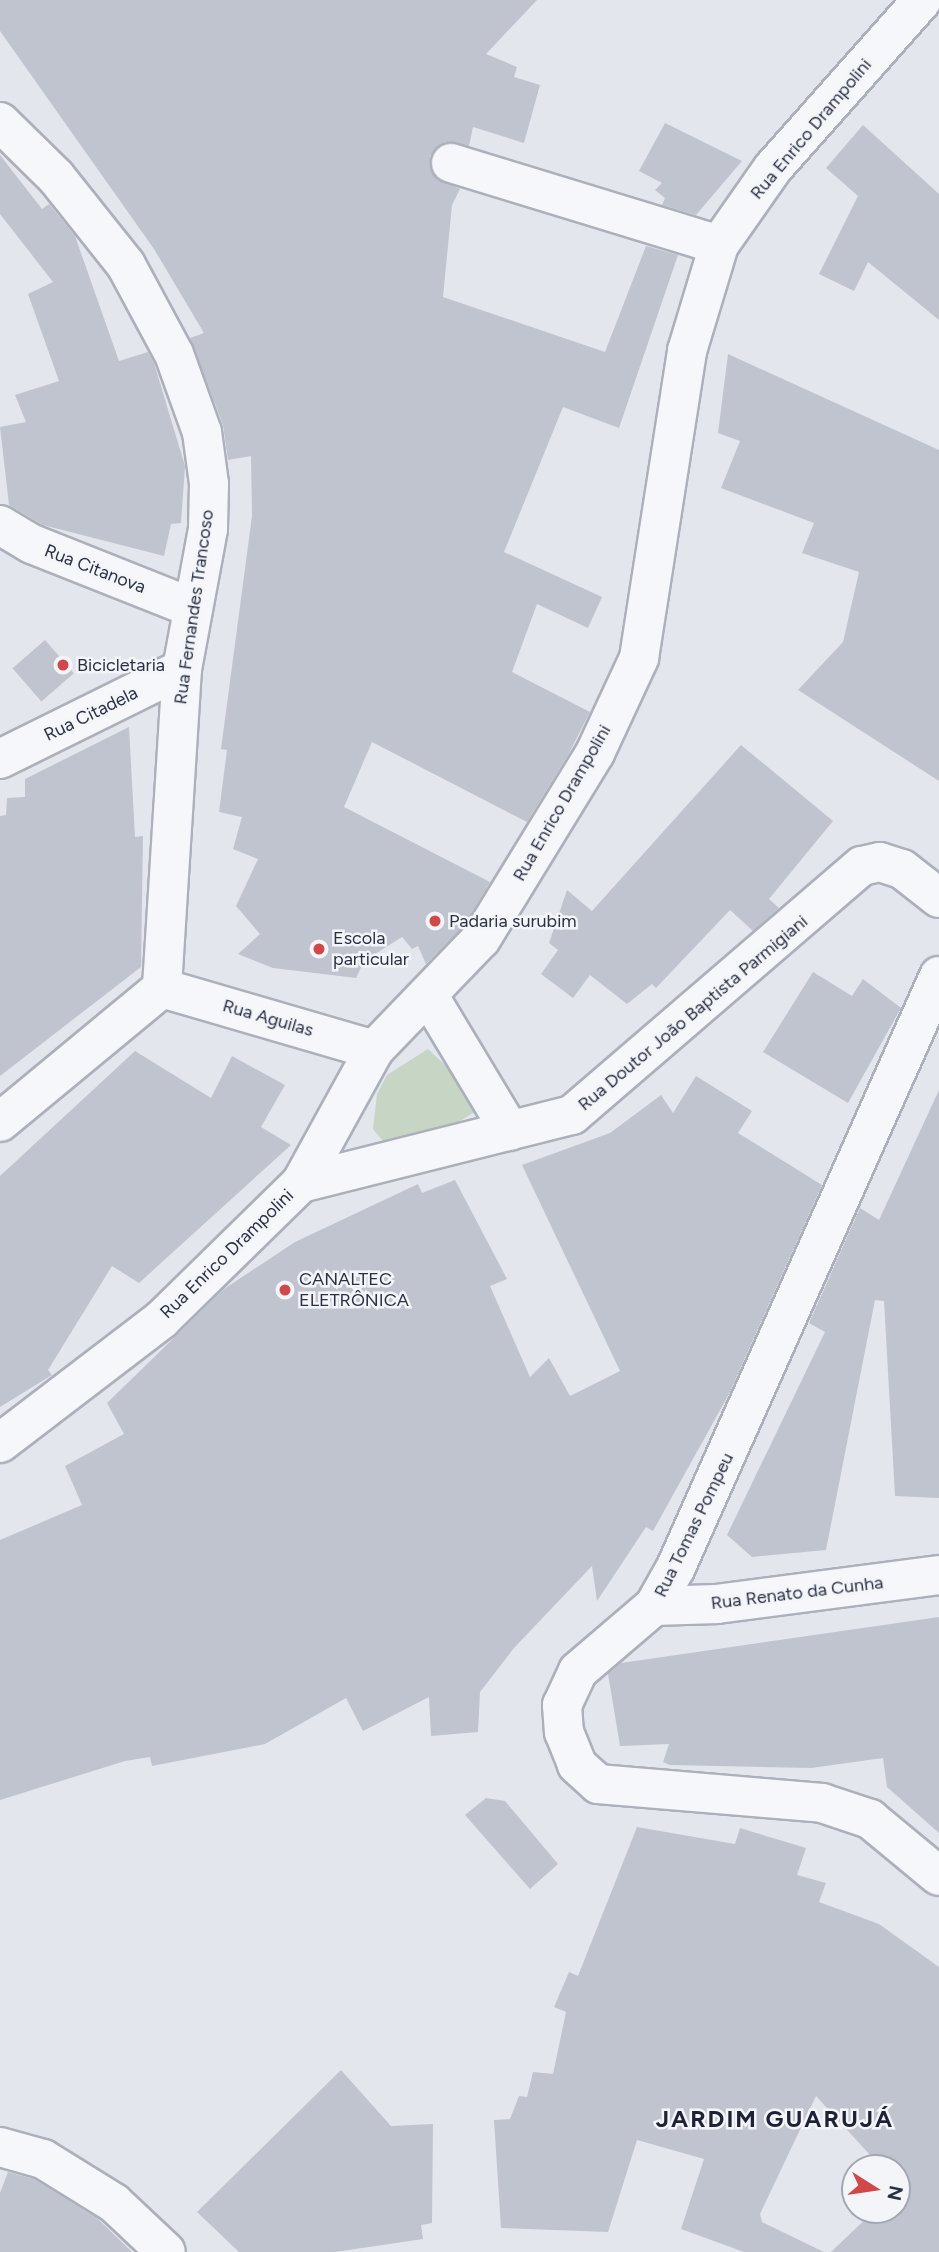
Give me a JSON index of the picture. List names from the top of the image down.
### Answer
{
  "streets": {
    "street": [
      "Rua Enrico Drampolini",
      "Rua Citanova",
      "Rua Fernandes Trancoso",
      "Rua Citadela",
      "Rua Doutor João Baptista Parmigiani",
      "Rua Aguilas",
      "Rua Tomas Pompeu",
      "Rua Renato da Cunha"
    ]
  },
  "crossings": [
    ["Rua Enrico Drampolini", "Rua Doutor João Baptista Parmigiani"],
    ["Rua Enrico Drampolini", "Rua Aguilas"],
    ["Rua Citanova", "Rua Fernandes Trancoso"],
    ["Rua Fernandes Trancoso", "Rua Citadela"],
    ["Rua Fernandes Trancoso", "Rua Aguilas"],
    ["Rua Tomas Pompeu", "Rua Renato da Cunha"]
  ],
  "districts": ["JARDIM GUARUJÁ"],
  "places": [
    "Bicicletaria",
    "Padaria surubim",
    "Escola particular",
    "CANALTEC ELETRÔNICA"
  ],
  "north": "right"
}
